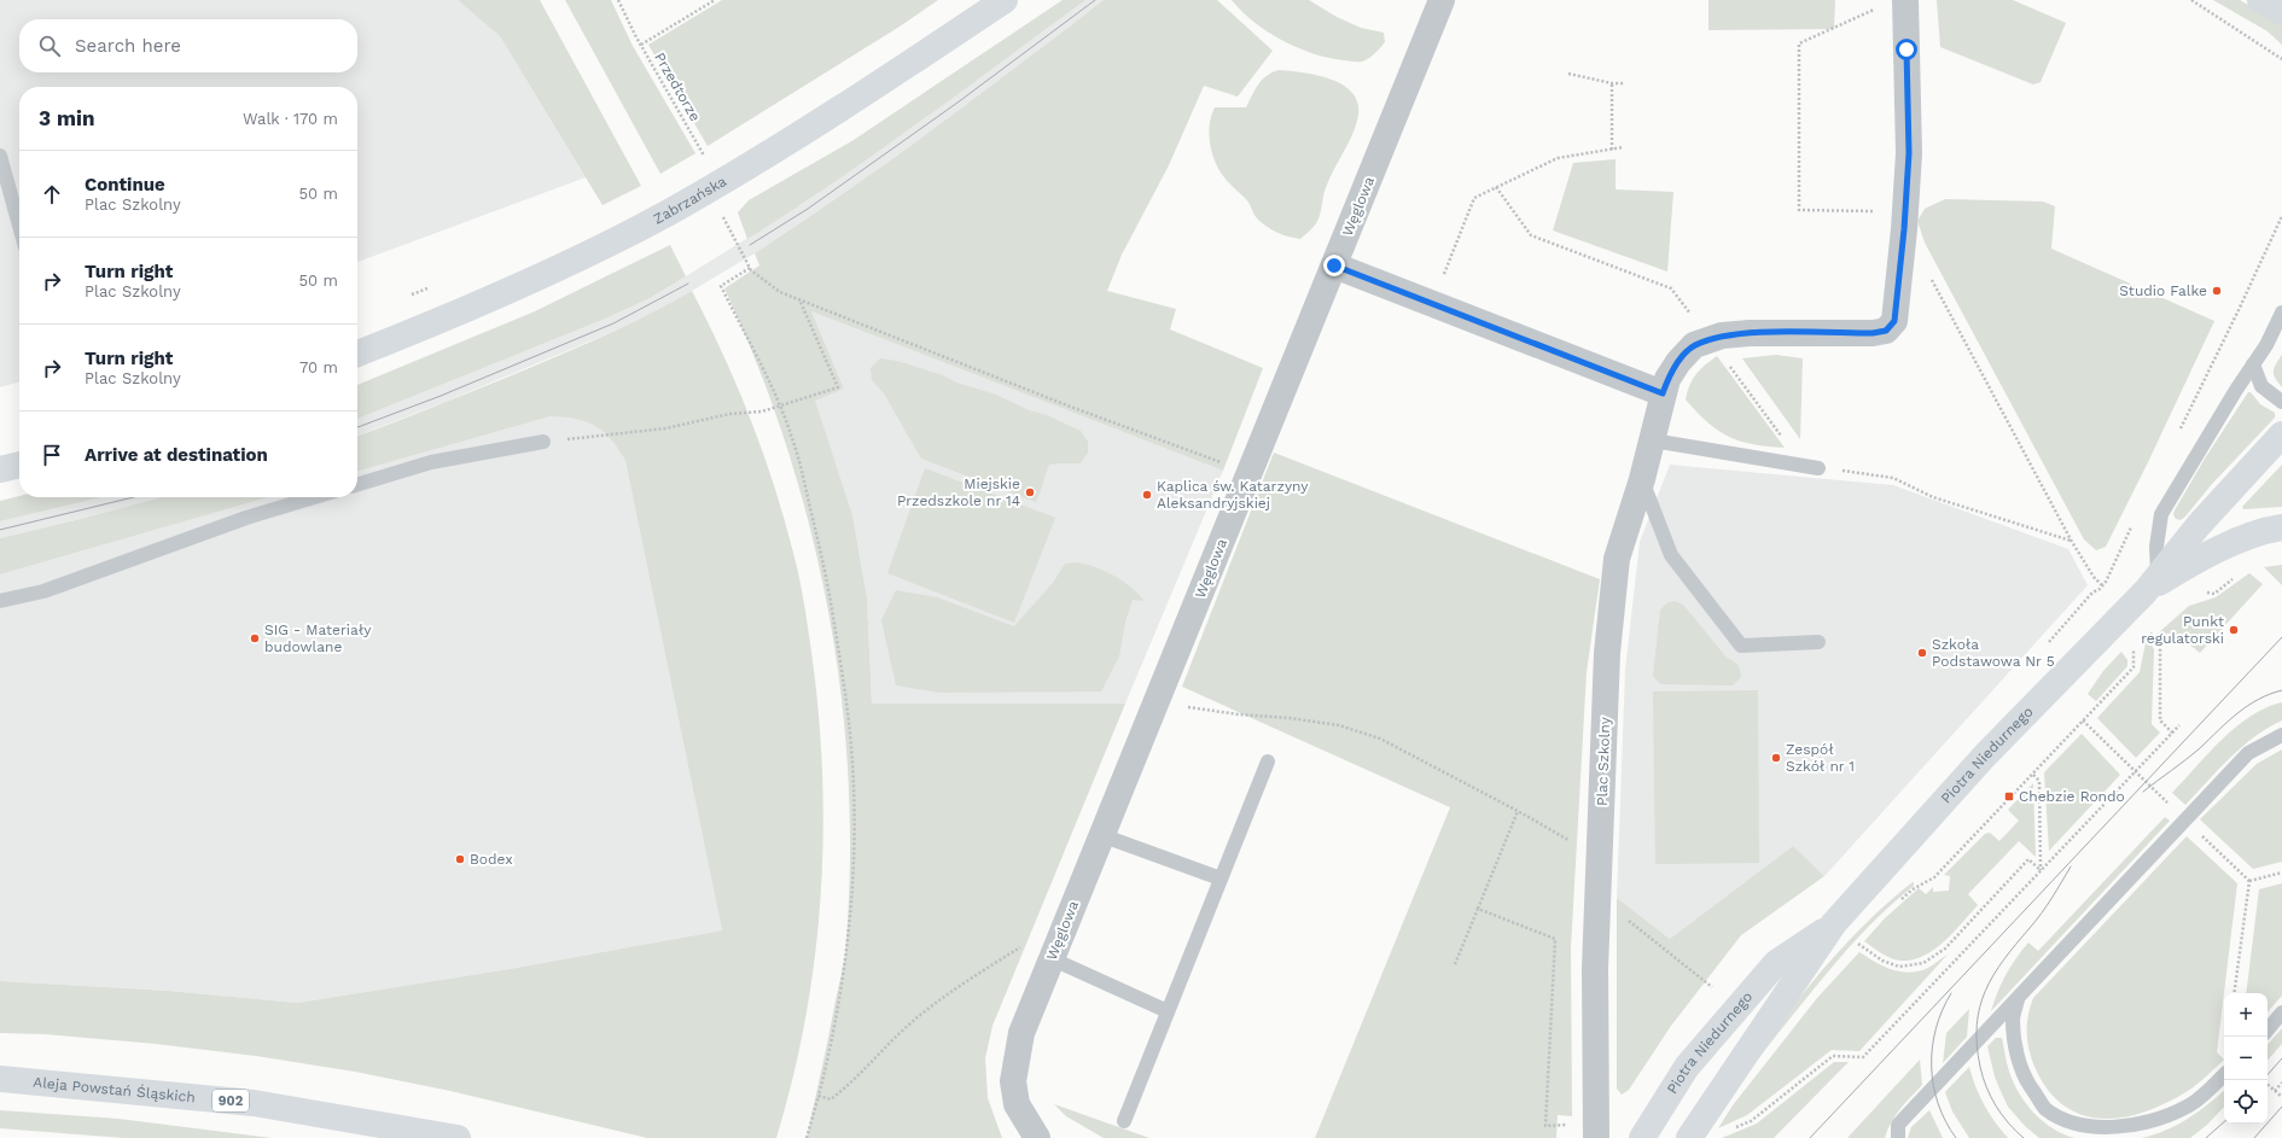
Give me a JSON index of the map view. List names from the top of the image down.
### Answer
{
  "streets": {
    "main road": [
      "Zabrzańska",
      "Piotra Niedurnego",
      "Aleja Powstań Śląskich",
      "902"
    ],
    "street": ["Węglowa", "Plac Szkolny"],
    "path": ["Przedtorze"]
  },
  "crossings": [
    ["Przedtorze", "Zabrzańska"]
  ],
  "places": {
    "other": [
      "Studio Falke",
      "Miejskie Przedszkole nr 14",
      "Kaplica św. Katarzyny Aleksandryjskiej",
      "Punkt regulatorski",
      "SIG - Materiały budowlane",
      "Szkoła Podstawowa Nr 5",
      "Zespół Szkół nr 1",
      "Bodex"
    ],
    "transit": ["Chebzie Rondo"]
  },
  "page": {
    "search": "Search here",
    "heading": ["3 min", "Walk · 170 m"],
    "list": [
      ["Continue", "Plac Szkolny", "50 m"],
      ["Turn right", "Plac Szkolny", "50 m"],
      ["Turn right", "Plac Szkolny", "70 m"],
      "Arrive at destination"
    ],
    "map_buttons": ["+", "−"]
  }
}
